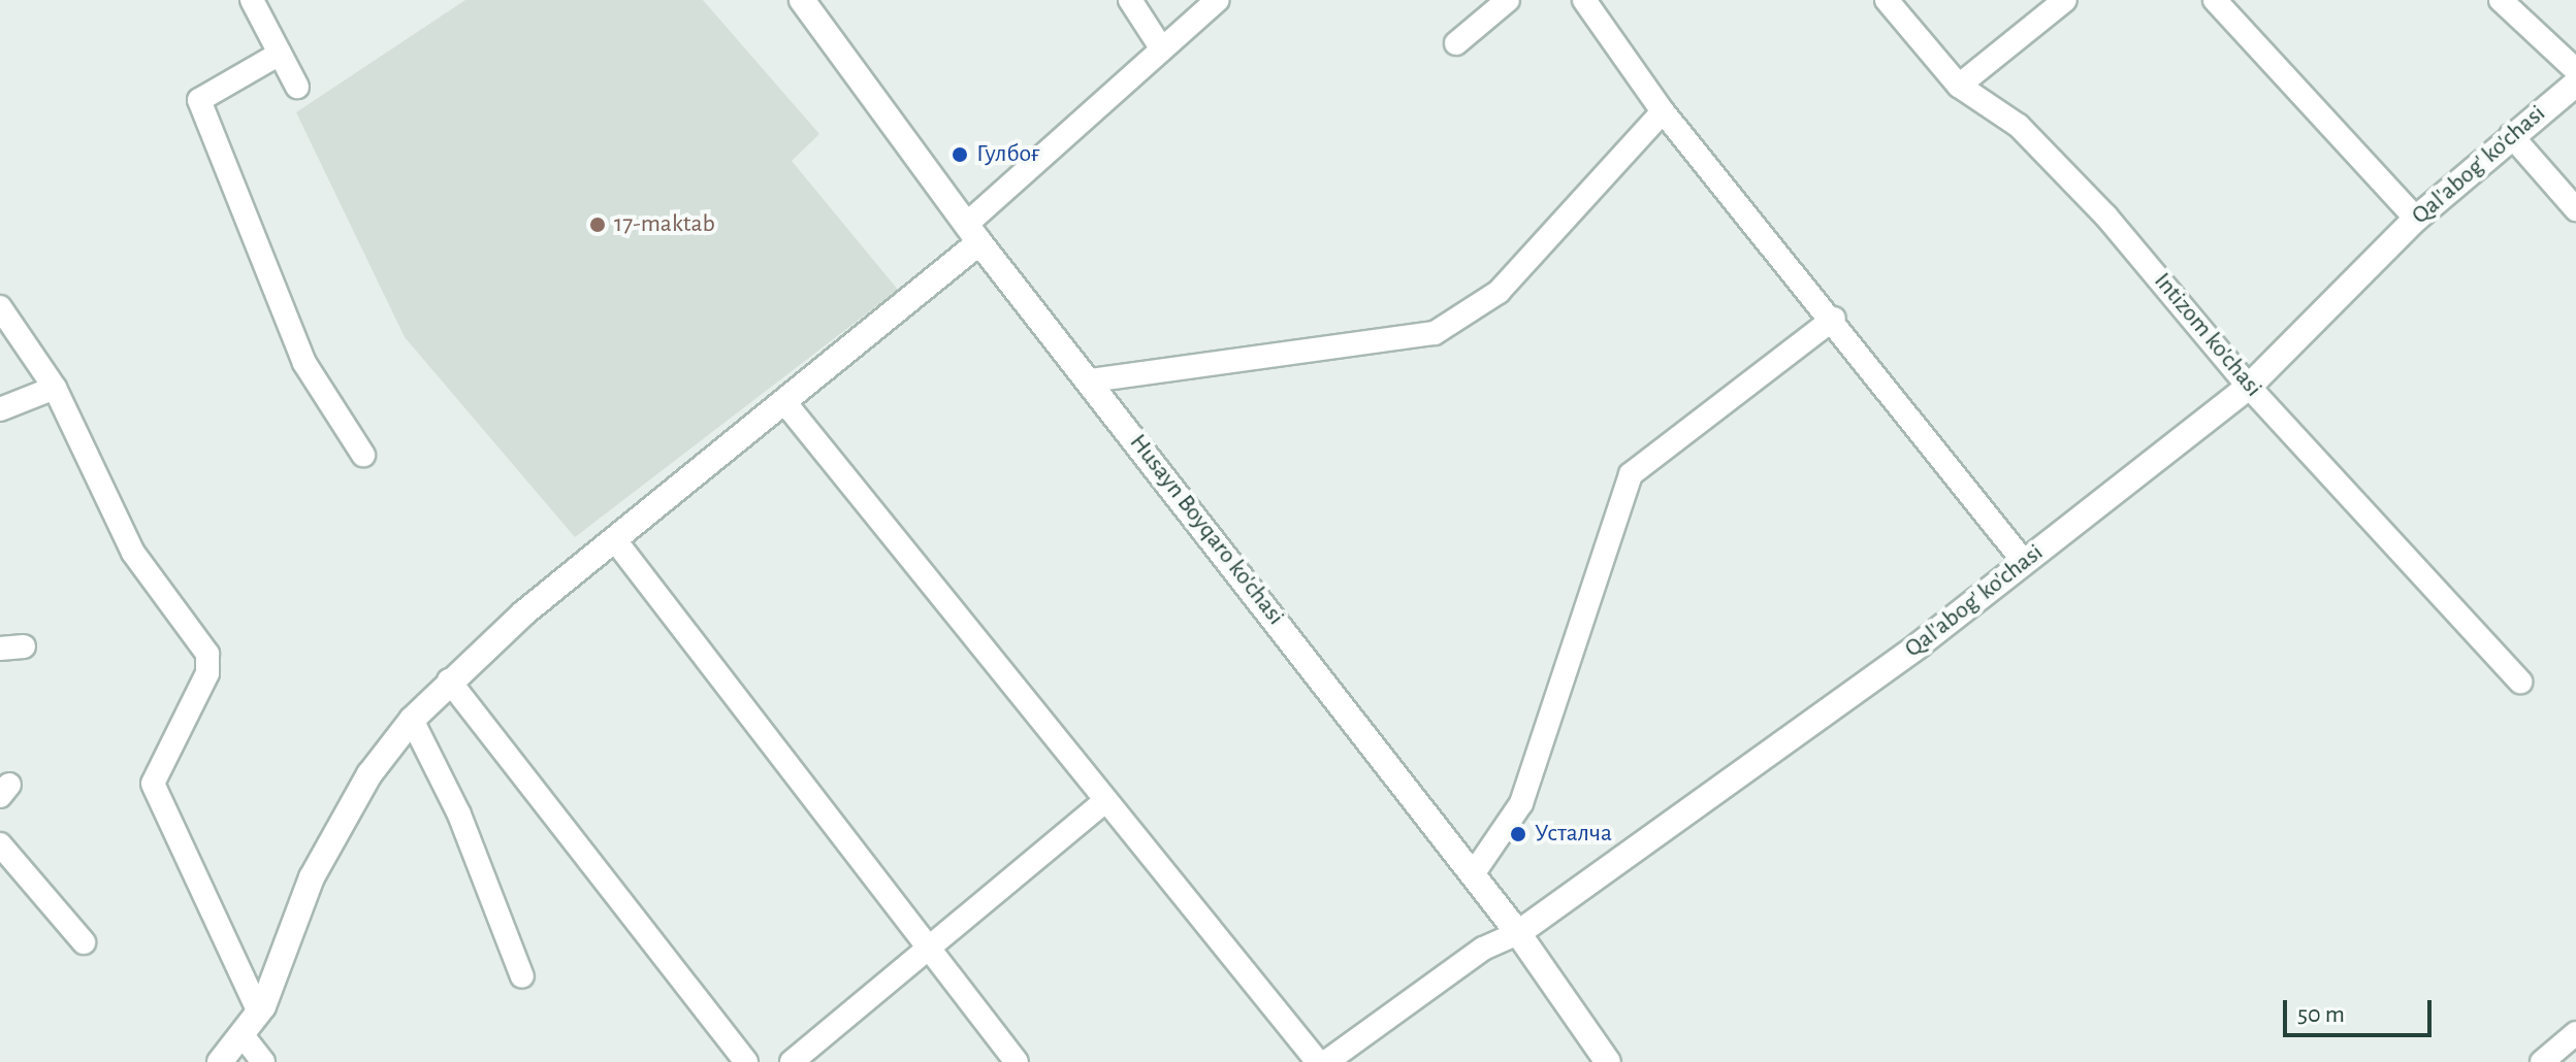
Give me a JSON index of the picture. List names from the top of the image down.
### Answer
{
  "streets": {
    "street": ["Qal'abog' ko'chasi", "Intizom ko'chasi", "Husayn Boyqaro ko'chasi"]
  },
  "crossings": [
    ["Qal'abog' ko'chasi", "Intizom ko'chasi"],
    ["Qal'abog' ko'chasi", "Husayn Boyqaro ko'chasi"]
  ],
  "places": ["Гулбоғ", "17-maktab", "Усталча"],
  "scale_bar": "50 m"
}
